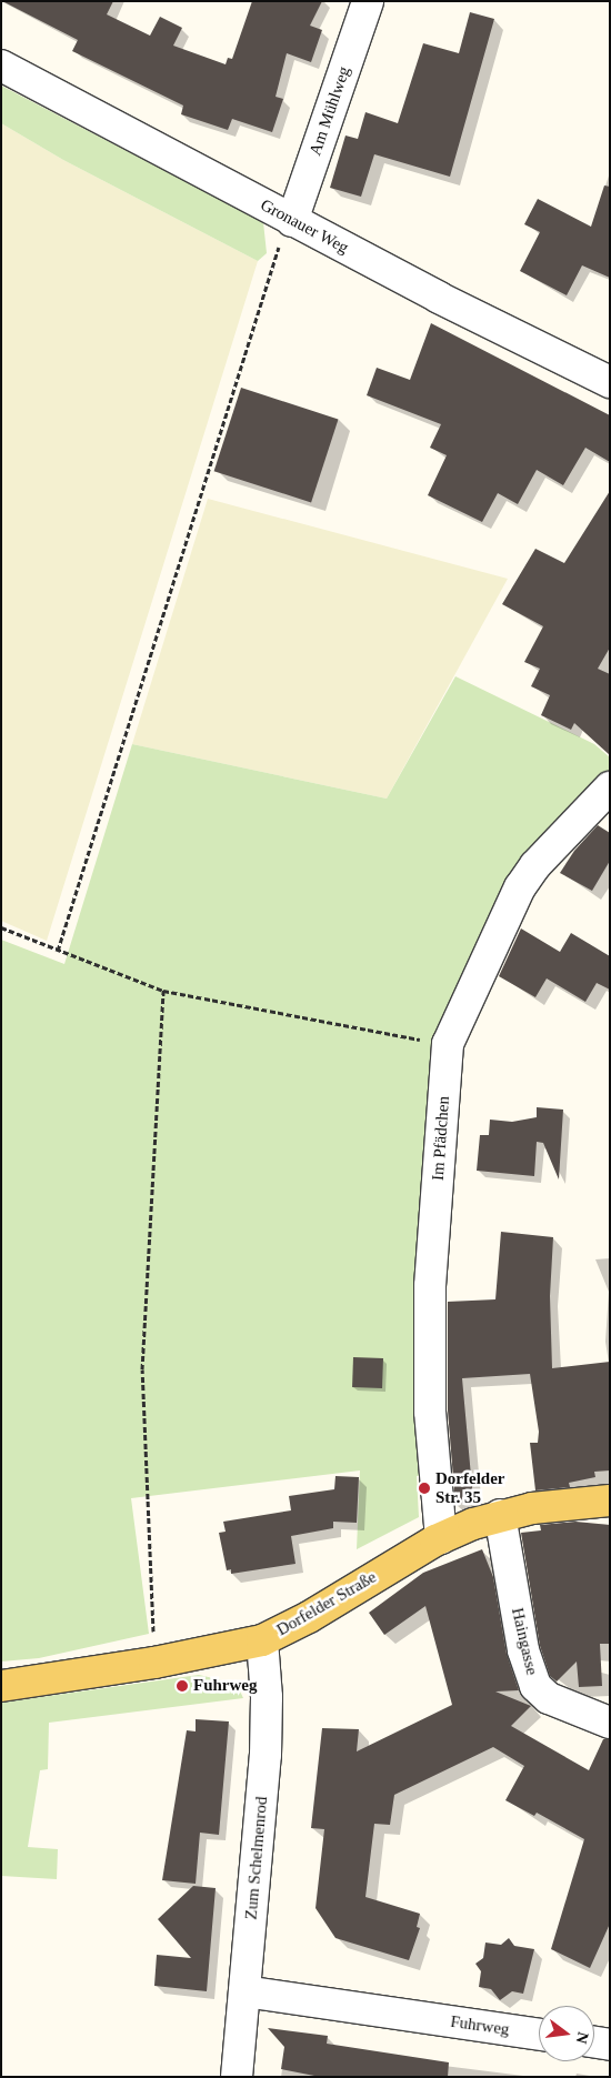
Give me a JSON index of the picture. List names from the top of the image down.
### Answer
{
  "streets": {
    "main road": ["Dorfelder Straße"],
    "street": [
      "Am Mühlweg",
      "Gronauer Weg",
      "Im Pfädchen",
      "Haingasse",
      "Zum Schelmenrod",
      "Fuhrweg"
    ]
  },
  "crossings": [
    ["Am Mühlweg", "Gronauer Weg"],
    ["Im Pfädchen", "Dorfelder Straße"],
    ["Dorfelder Straße", "Haingasse"],
    ["Dorfelder Straße", "Zum Schelmenrod"],
    ["Zum Schelmenrod", "Fuhrweg"]
  ],
  "places": ["Dorfelder Str. 35", "Fuhrweg"],
  "north": "right"
}
